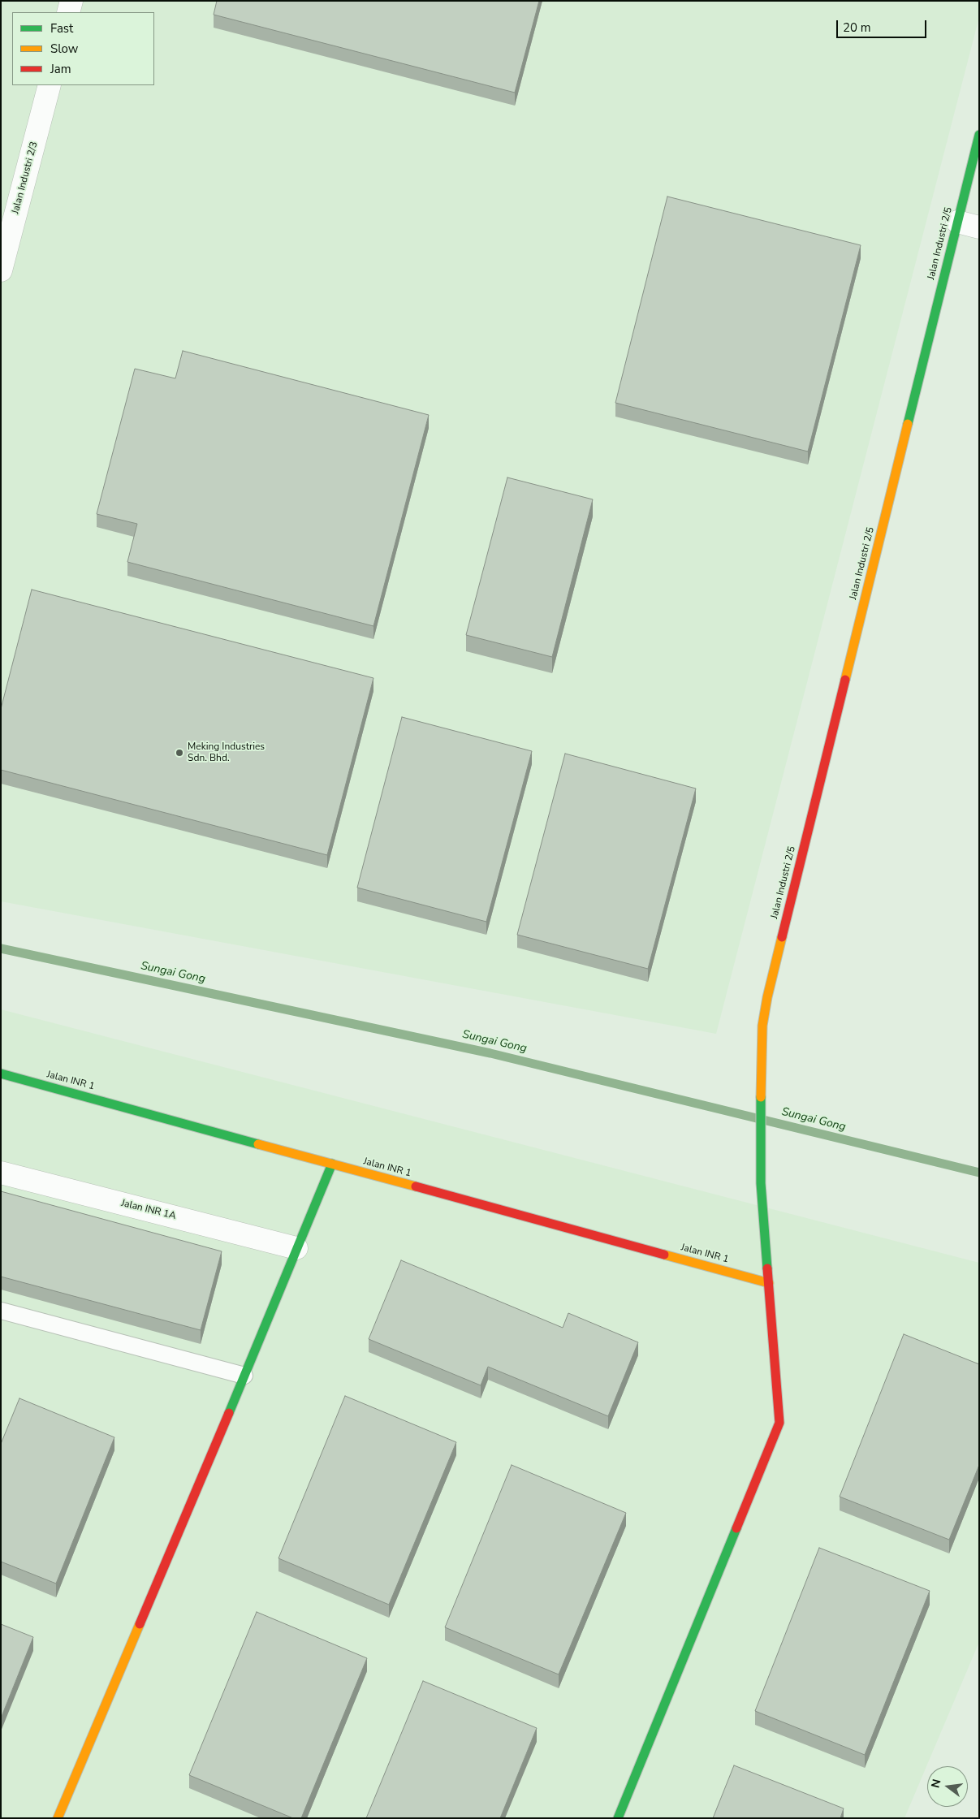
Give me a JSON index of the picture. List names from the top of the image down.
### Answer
{
  "streets": {
    "street": [
      "Jalan Industri 2/3",
      "Jalan Industri 2/5",
      "Jalan INR 1",
      "Jalan INR 1A"
    ]
  },
  "crossings": [
    ["Jalan Industri 2/5", "Jalan INR 1"]
  ],
  "water": ["Sungai Gong"],
  "places": ["Meking Industries Sdn. Bhd."],
  "legend": ["Fast", "Slow", "Jam"],
  "scale_bar": "20 m",
  "north": "left"
}
